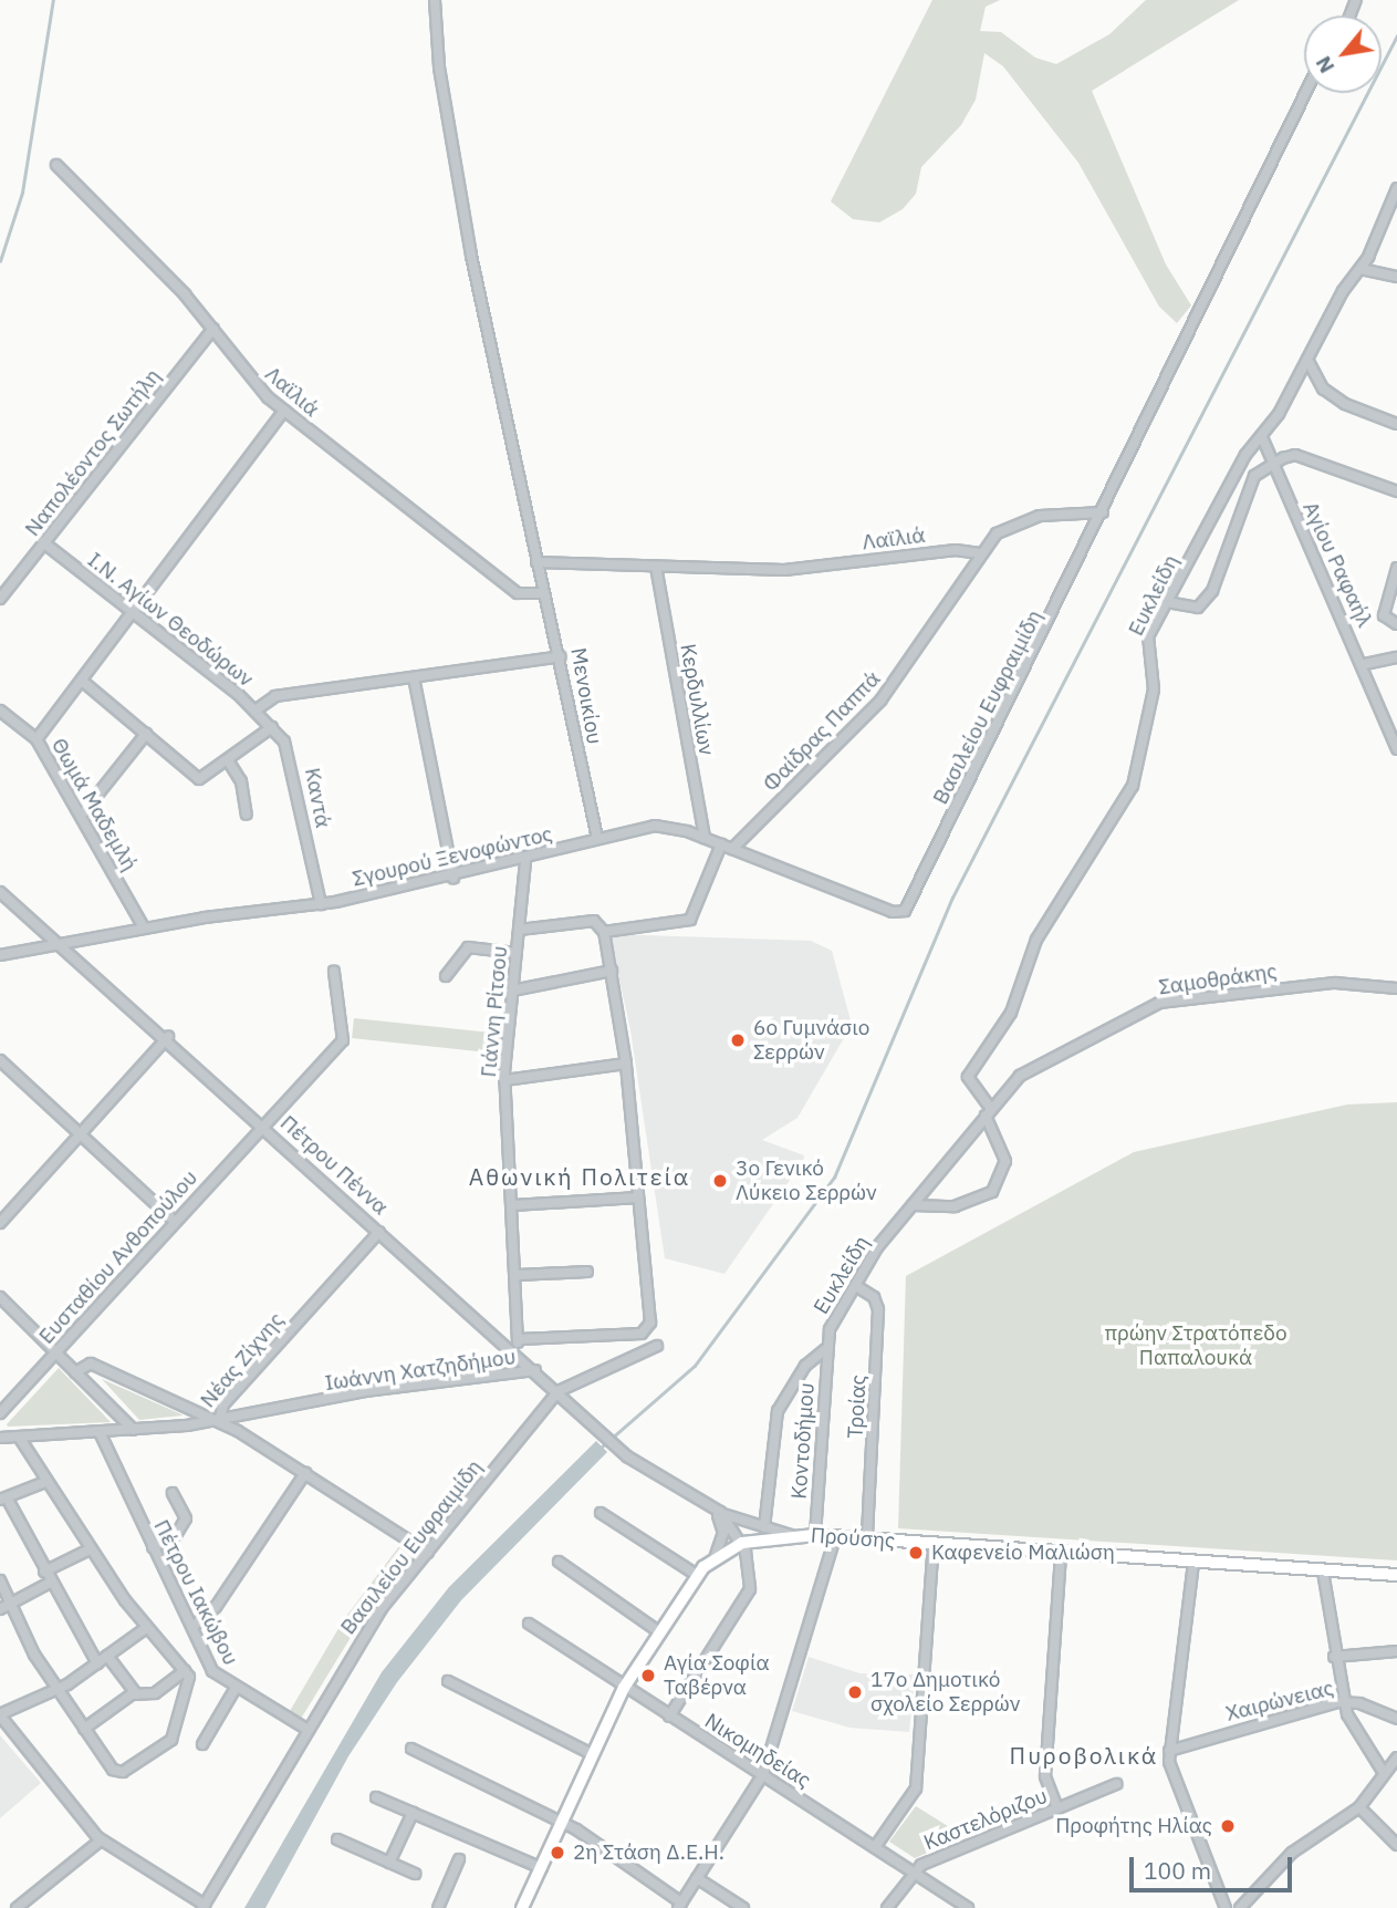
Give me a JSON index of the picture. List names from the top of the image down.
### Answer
{
  "streets": {
    "main road": ["Προύσης"],
    "street": [
      "Λαϊλιά",
      "Ναπολέοντος Σωτήλη",
      "Αγίου Ραφαήλ",
      "Ευκλείδη",
      "Ι.Ν. Αγίων Θεοδώρων",
      "Μενοικίου",
      "Κερδυλλίων",
      "Βασιλείου Ευφραιμίδη",
      "Φαίδρας Παππά",
      "Καντά",
      "Θωμά Μαδεμλή",
      "Σγουρού Ξενοφώντος",
      "Σαμοθράκης",
      "Γιάννη Ρίτσου",
      "Πέτρου Πέννα",
      "Ευσταθίου Ανθοπούλου",
      "Νέας Ζίχνης",
      "Ιωάννη Χατζηδήμου",
      "Τροίας",
      "Κοντοδήμου",
      "Πέτρου Ιακώβου",
      "Χαιρώνειας",
      "Νικομηδείας",
      "Καστελόριζου"
    ]
  },
  "crossings": [
    ["Λαϊλιά", "Ναπολέοντος Σωτήλη"],
    ["Λαϊλιά", "Μενοικίου"],
    ["Λαϊλιά", "Κερδυλλίων"],
    ["Λαϊλιά", "Φαίδρας Παππά"],
    ["Ναπολέοντος Σωτήλη", "Ι.Ν. Αγίων Θεοδώρων"],
    ["Αγίου Ραφαήλ", "Ευκλείδη"],
    ["Ευκλείδη", "Σαμοθράκης"],
    ["Ευκλείδη", "Τροίας"],
    ["Ευκλείδη", "Κοντοδήμου"],
    ["Ι.Ν. Αγίων Θεοδώρων", "Μενοικίου"],
    ["Ι.Ν. Αγίων Θεοδώρων", "Καντά"],
    ["Μενοικίου", "Σγουρού Ξενοφώντος"],
    ["Κερδυλλίων", "Σγουρού Ξενοφώντος"],
    ["Βασιλείου Ευφραιμίδη", "Σγουρού Ξενοφώντος"],
    ["Βασιλείου Ευφραιμίδη", "Πέτρου Πέννα"],
    ["Βασιλείου Ευφραιμίδη", "Πέτρου Ιακώβου"],
    ["Φαίδρας Παππά", "Σγουρού Ξενοφώντος"],
    ["Καντά", "Σγουρού Ξενοφώντος"],
    ["Θωμά Μαδεμλή", "Σγουρού Ξενοφώντος"],
    ["Σγουρού Ξενοφώντος", "Γιάννη Ρίτσου"],
    ["Σγουρού Ξενοφώντος", "Πέτρου Πέννα"],
    ["Γιάννη Ρίτσου", "Πέτρου Πέννα"],
    ["Πέτρου Πέννα", "Ευσταθίου Ανθοπούλου"],
    ["Πέτρου Πέννα", "Νέας Ζίχνης"],
    ["Πέτρου Πέννα", "Ιωάννη Χατζηδήμου"],
    ["Πέτρου Πέννα", "Προύσης"],
    ["Νέας Ζίχνης", "Ιωάννη Χατζηδήμου"],
    ["Νέας Ζίχνης", "Πέτρου Ιακώβου"],
    ["Τροίας", "Προύσης"],
    ["Κοντοδήμου", "Προύσης"],
    ["Προύσης", "Νικομηδείας"],
    ["Νικομηδείας", "Καστελόριζου"]
  ],
  "districts": ["Αθωνική Πολιτεία", "Πυροβολικά"],
  "parks": ["πρώην Στρατόπεδο Παπαλουκά"],
  "places": [
    "6ο Γυμνάσιο Σερρών",
    "3ο Γενικό Λύκειο Σερρών",
    "Καφενείο Μαλιώση",
    "Αγία Σοφία Ταβέρνα",
    "17ο Δημοτικό σχολείο Σερρών",
    "Προφήτης Ηλίας",
    "2η Στάση Δ.Ε.Η."
  ],
  "scale_bar": "100 m",
  "north": "bottom left"
}
